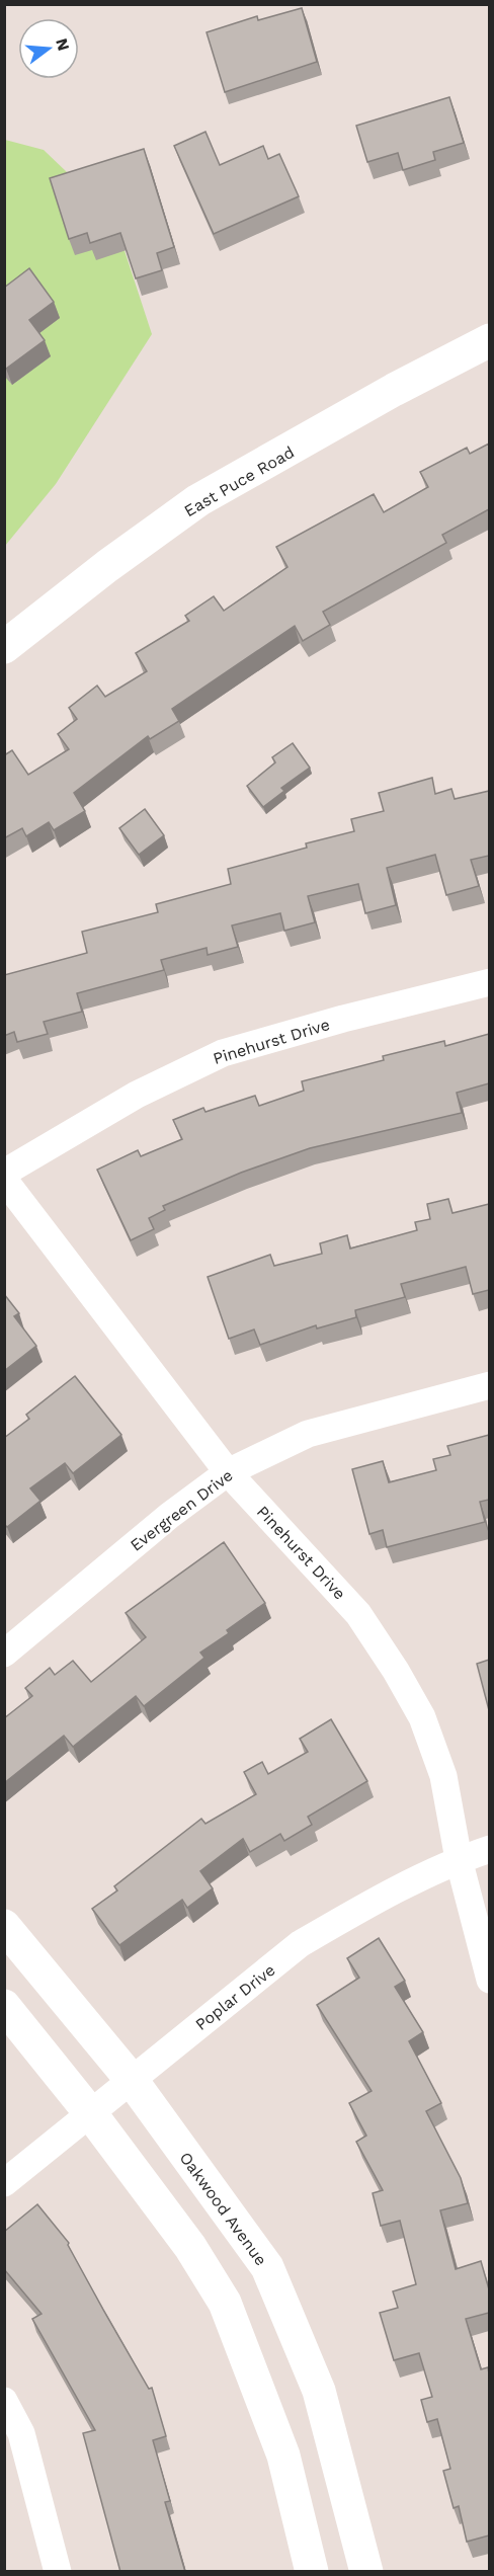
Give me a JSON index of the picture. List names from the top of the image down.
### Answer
{
  "streets": {
    "street": [
      "East Puce Road",
      "Pinehurst Drive",
      "Evergreen Drive",
      "Poplar Drive",
      "Oakwood Avenue"
    ]
  },
  "crossings": [
    ["Pinehurst Drive", "Evergreen Drive"],
    ["Pinehurst Drive", "Poplar Drive"],
    ["Poplar Drive", "Oakwood Avenue"]
  ],
  "north": "right"
}
